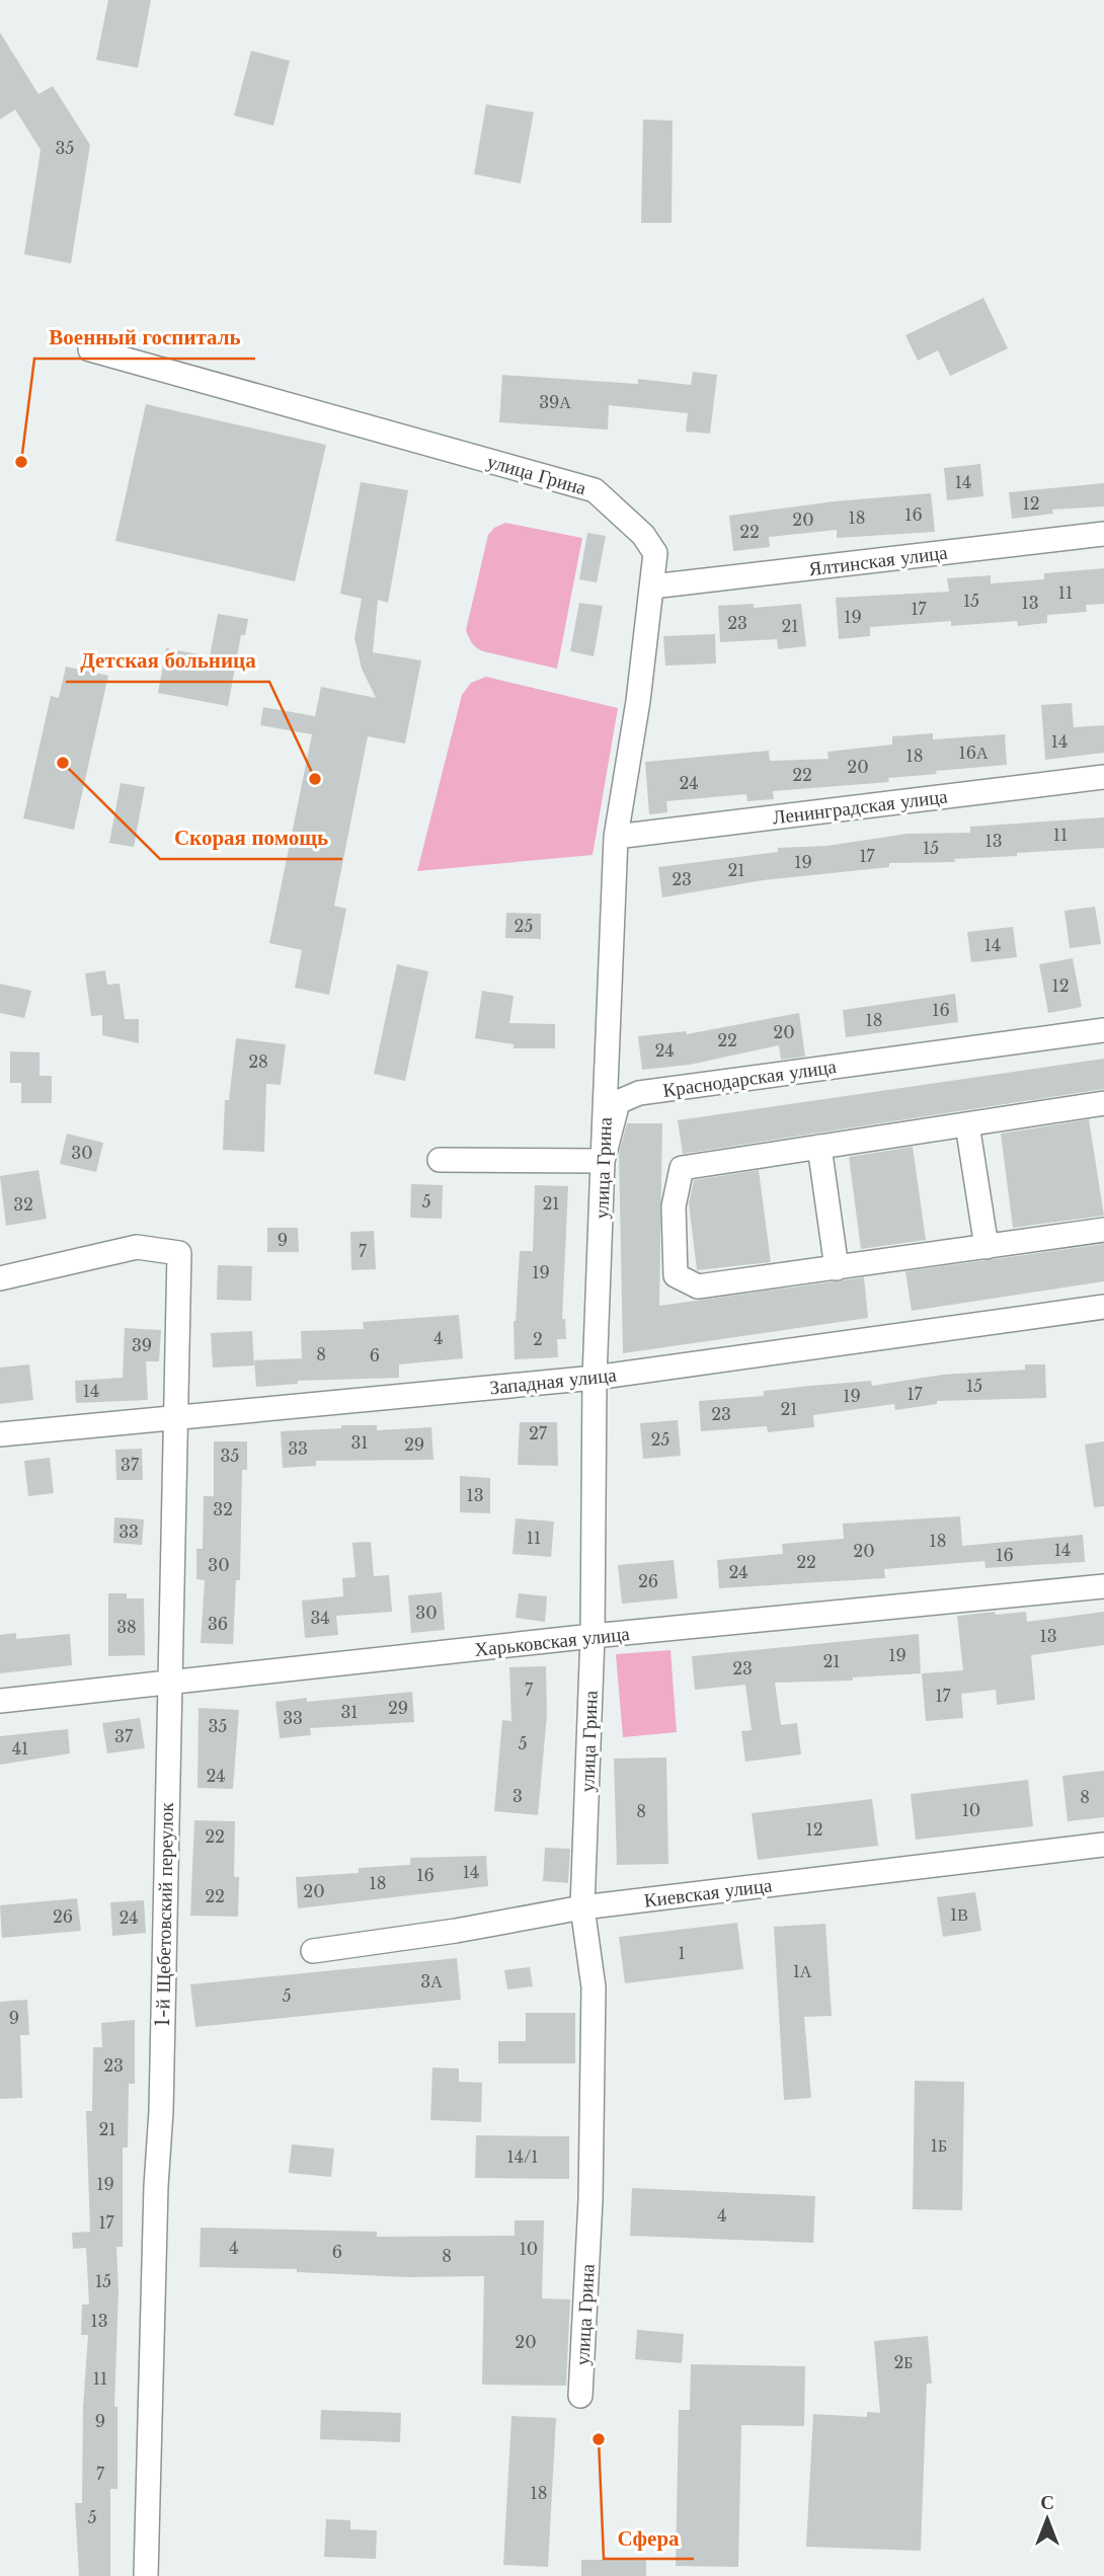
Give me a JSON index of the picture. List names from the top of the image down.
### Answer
{
  "streets": {
    "street": [
      "улица Грина",
      "Ялтинская улица",
      "Ленинградская улица",
      "Краснодарская улица",
      "Западная улица",
      "Харьковская улица",
      "Киевская улица",
      "1-й Щебетовский переулок"
    ]
  },
  "crossings": [
    ["улица Грина", "Ялтинская улица"],
    ["улица Грина", "Ленинградская улица"],
    ["улица Грина", "Краснодарская улица"],
    ["улица Грина", "Западная улица"],
    ["улица Грина", "Харьковская улица"],
    ["улица Грина", "Киевская улица"],
    ["Западная улица", "1-й Щебетовский переулок"],
    ["Харьковская улица", "1-й Щебетовский переулок"]
  ],
  "places": [
    "Военный госпиталь",
    "Скорая помощь",
    "Детская больница",
    "Сфера"
  ],
  "house_numbers": [
    "35",
    "39А",
    "14",
    "12",
    "16",
    "18",
    "20",
    "22",
    "11",
    "15",
    "13",
    "17",
    "19",
    "23",
    "21",
    "14",
    "16А",
    "18",
    "20",
    "22",
    "24",
    "11",
    "13",
    "15",
    "17",
    "19",
    "21",
    "23",
    "25",
    "14",
    "12",
    "16",
    "18",
    "20",
    "22",
    "24",
    "28",
    "30",
    "5",
    "21",
    "32",
    "9",
    "7",
    "19",
    "4",
    "2",
    "39",
    "8",
    "6",
    "15",
    "14",
    "17",
    "19",
    "21",
    "23",
    "27",
    "25",
    "31",
    "29",
    "33",
    "35",
    "37",
    "13",
    "32",
    "33",
    "11",
    "18",
    "14",
    "20",
    "16",
    "22",
    "30",
    "24",
    "26",
    "30",
    "34",
    "36",
    "38",
    "13",
    "19",
    "21",
    "23",
    "7",
    "17",
    "29",
    "31",
    "33",
    "35",
    "37",
    "5",
    "41",
    "24",
    "3",
    "8",
    "10",
    "8",
    "12",
    "22",
    "14",
    "16",
    "18",
    "20",
    "22",
    "1В",
    "26",
    "24",
    "1",
    "1А",
    "3А",
    "5",
    "9",
    "23",
    "21",
    "1Б",
    "14/1",
    "19",
    "4",
    "17",
    "4",
    "10",
    "6",
    "8",
    "15",
    "13",
    "20",
    "2Б",
    "11",
    "9",
    "7",
    "18",
    "5"
  ],
  "north": "top"
}
